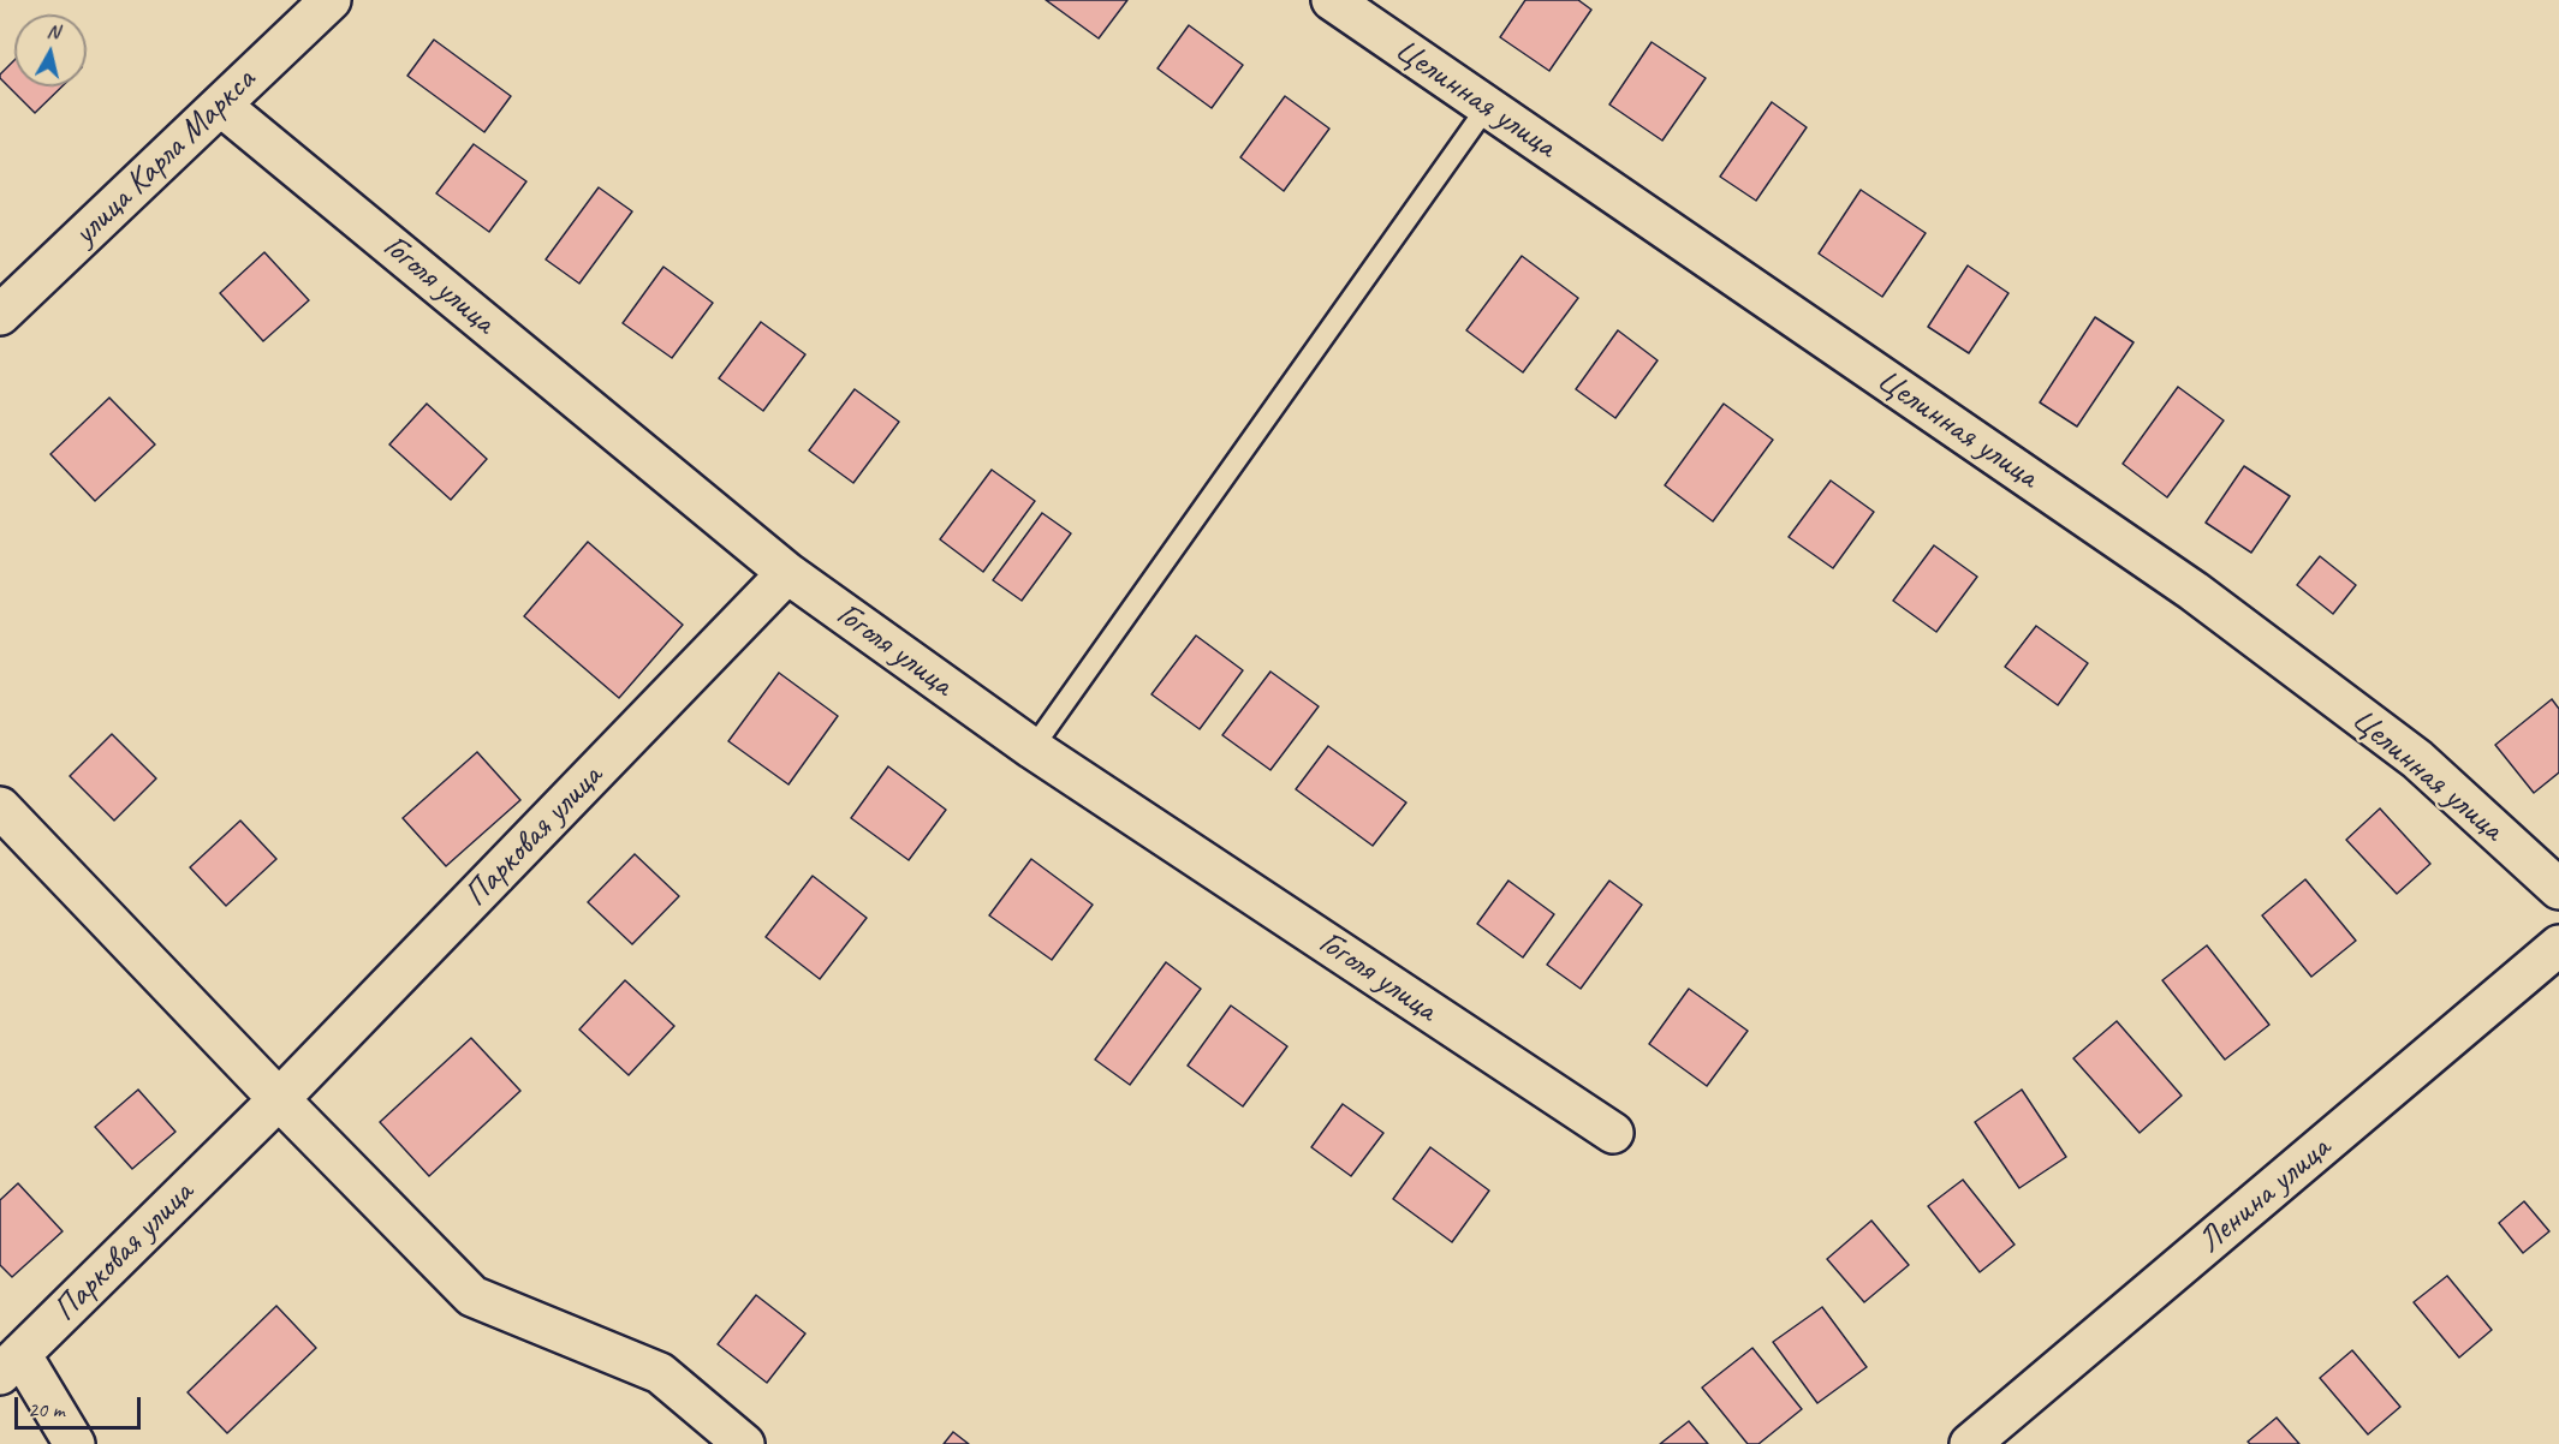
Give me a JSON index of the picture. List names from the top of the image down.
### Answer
{
  "streets": {
    "street": [
      "Целинная улица",
      "улица Карла Маркса",
      "Гоголя улица",
      "Парковая улица",
      "Ленина улица"
    ]
  },
  "crossings": [
    ["улица Карла Маркса", "Гоголя улица"],
    ["Гоголя улица", "Парковая улица"]
  ],
  "scale_bar": "20 m",
  "north": "top"
}
